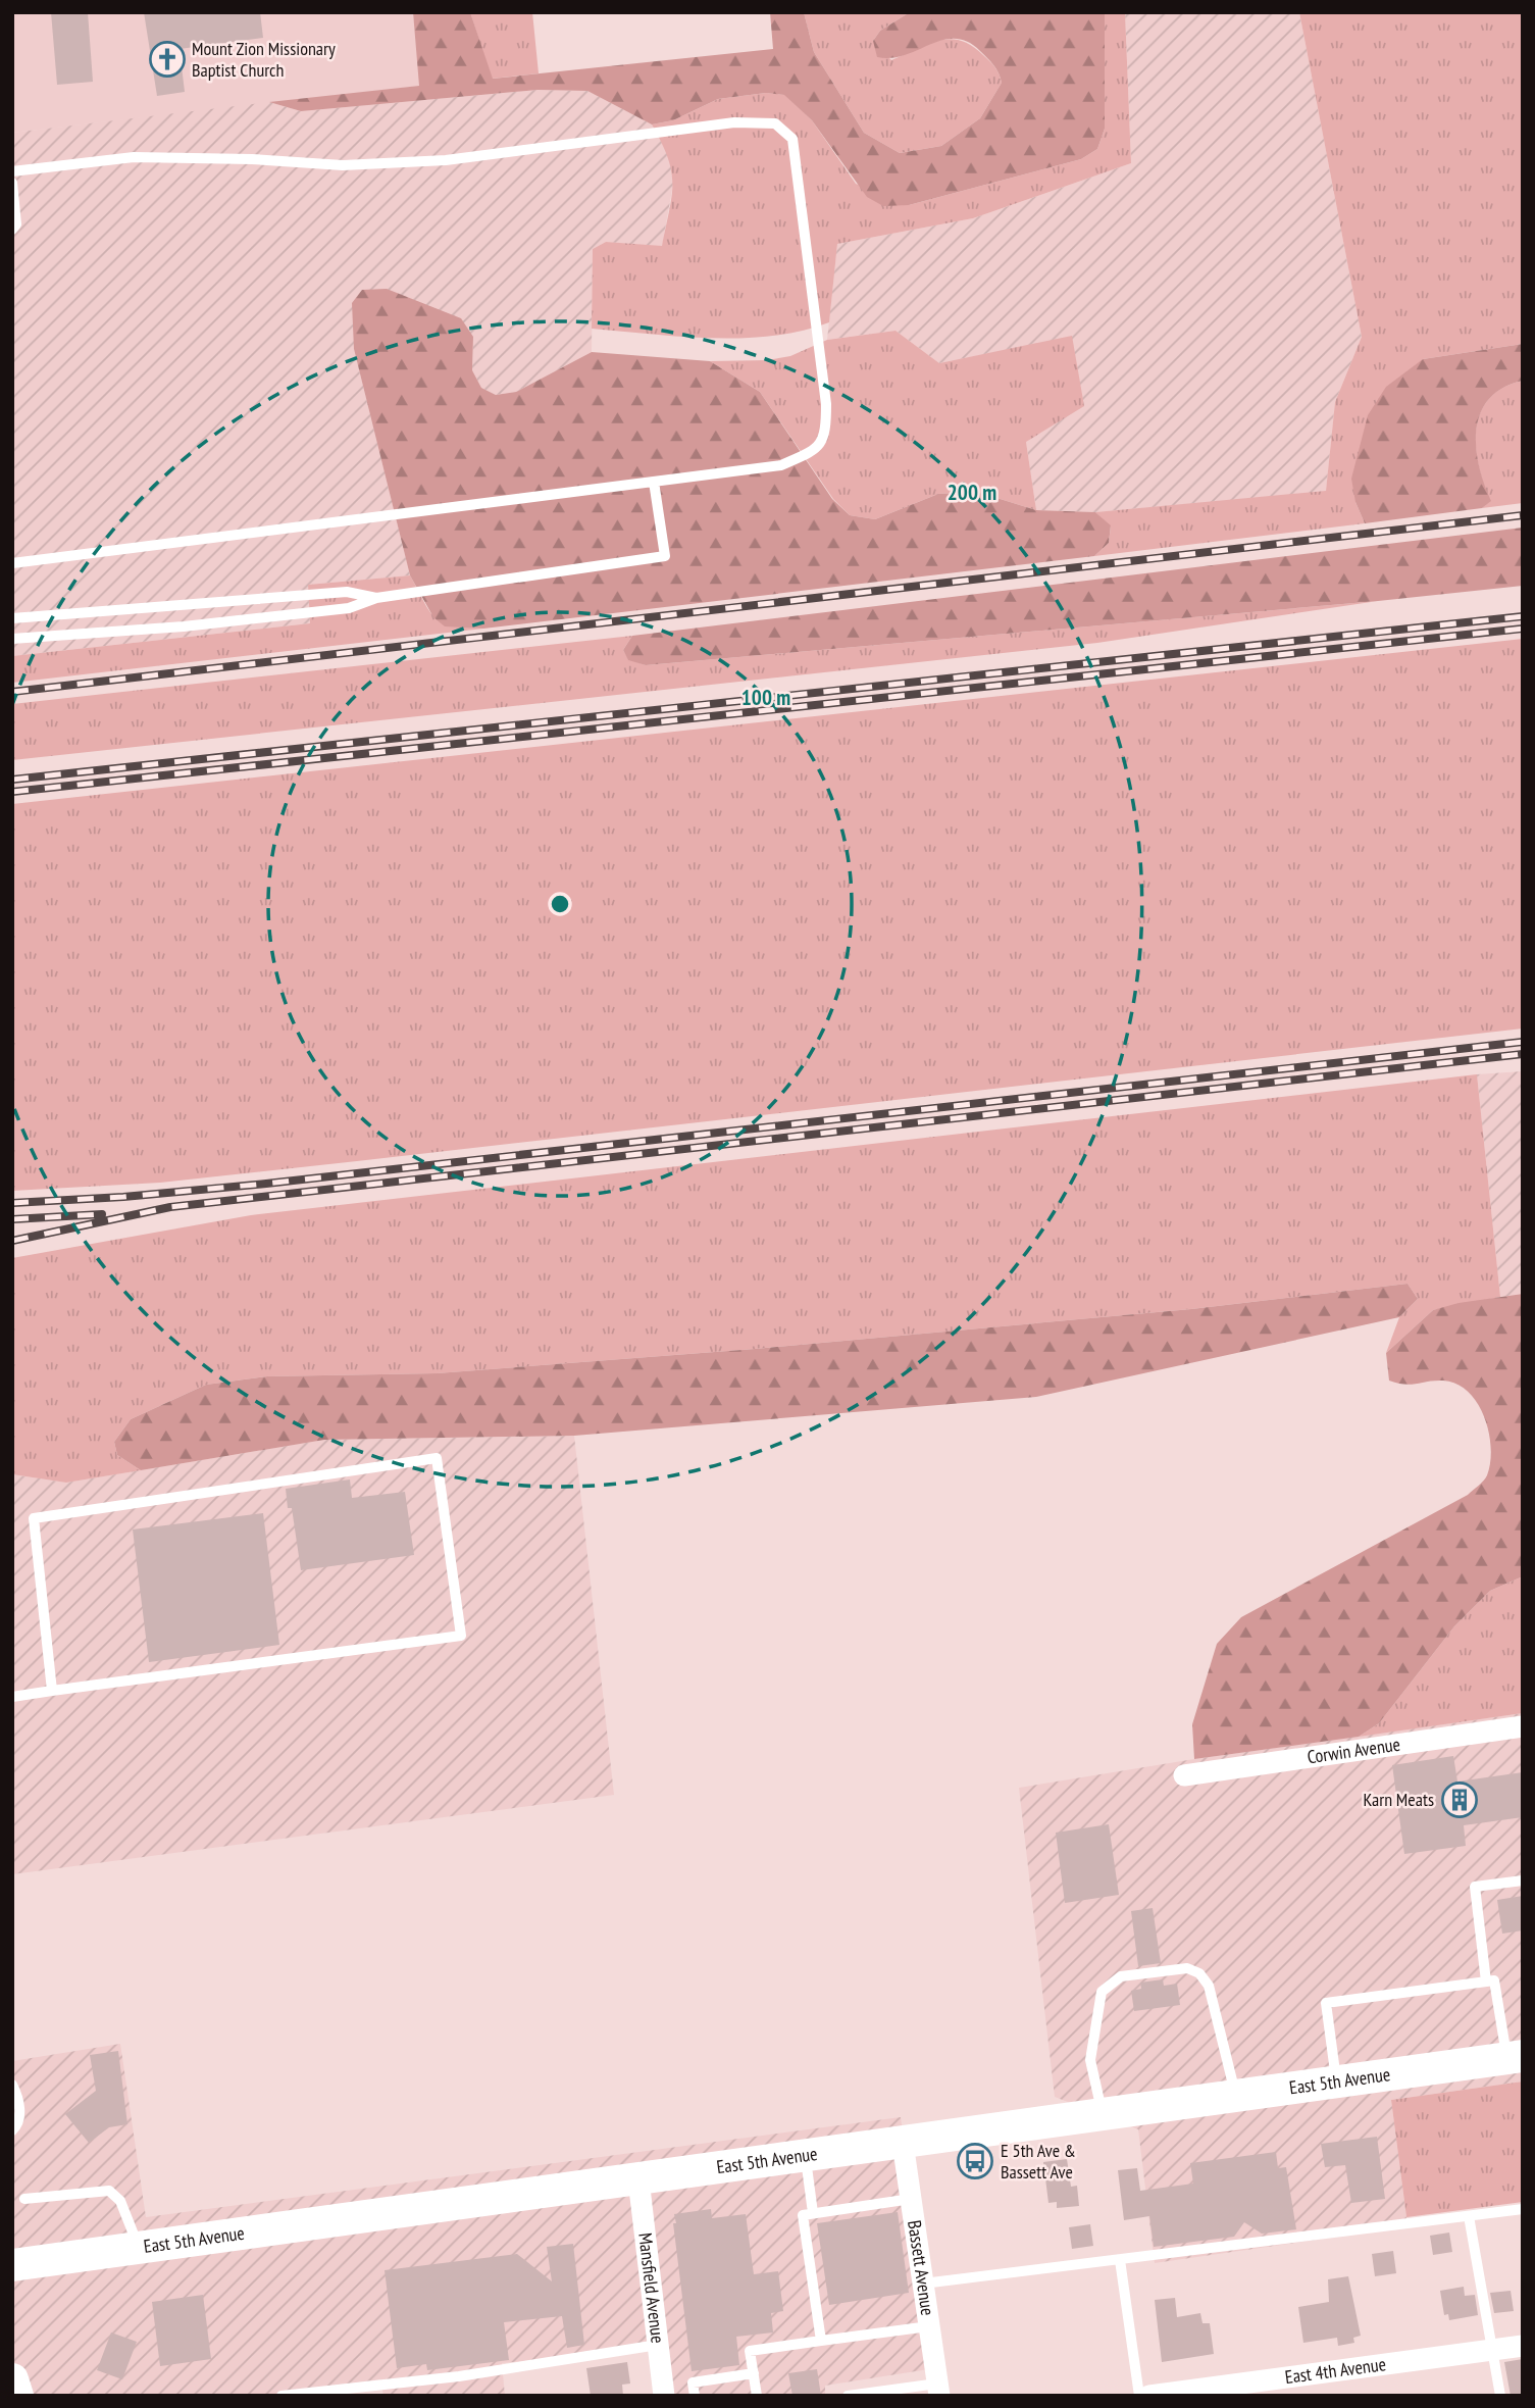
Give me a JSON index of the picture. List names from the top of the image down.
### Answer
{
  "streets": {
    "main road": ["East 5th Avenue"],
    "street": [
      "Corwin Avenue",
      "Bassett Avenue",
      "Mansfield Avenue",
      "East 4th Avenue"
    ]
  },
  "crossings": [
    ["East 5th Avenue", "Bassett Avenue"],
    ["East 5th Avenue", "Mansfield Avenue"]
  ],
  "places": {
    "church": ["Mount Zion Missionary Baptist Church"],
    "building": ["Karn Meats"],
    "bus stop": ["E 5th Ave & Bassett Ave"]
  },
  "rings": ["200 m", "100 m"]
}
